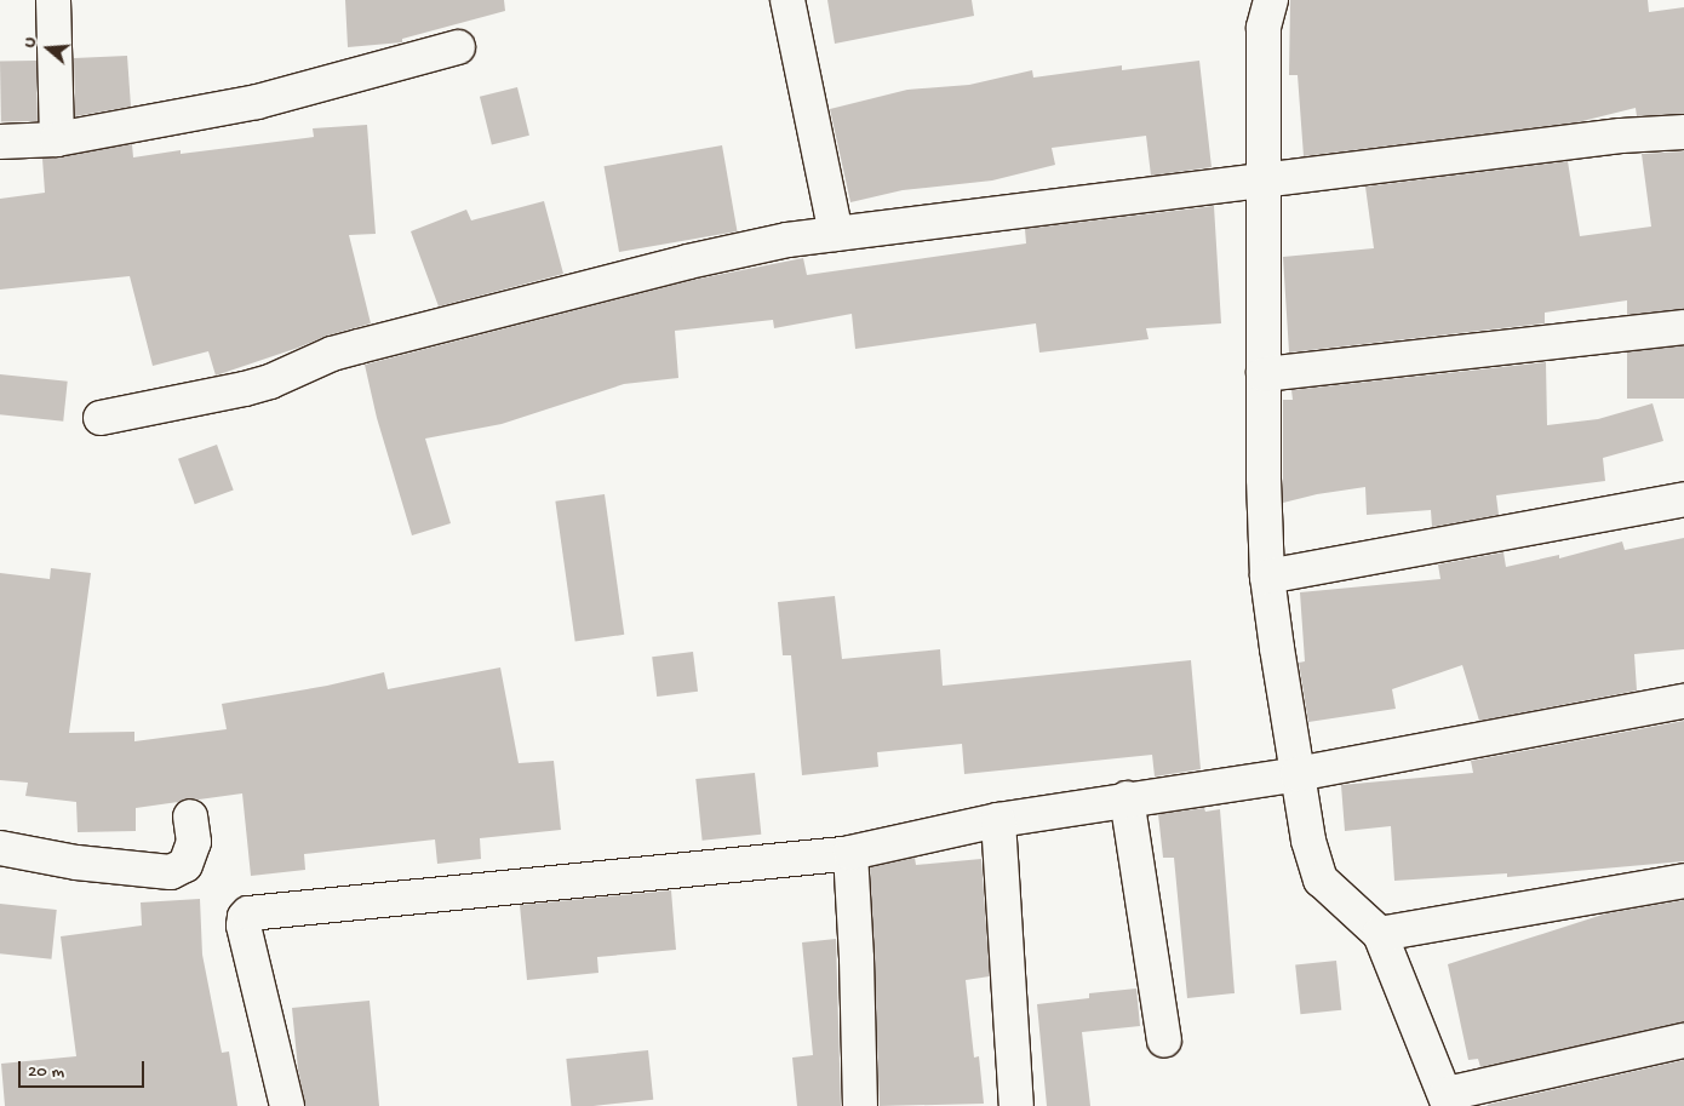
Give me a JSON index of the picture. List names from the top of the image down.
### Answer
{
  "scale_bar": "20 m",
  "north": "left"
}
